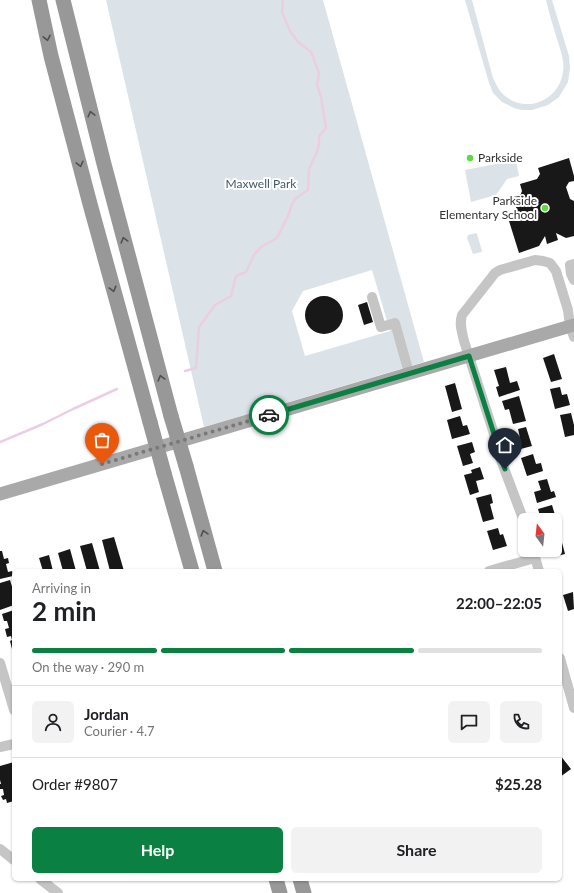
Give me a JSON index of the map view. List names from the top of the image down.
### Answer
{
  "parks": ["Maxwell Park"],
  "places": ["Parkside", "Parkside Elementary School"],
  "north": "top",
  "page": {
    "heading": ["2 min", "Arriving in", "22:00–22:05"],
    "panel": [
      "Jordan",
      "Courier · 4.7",
      "Order #9807",
      "$25.28"
    ],
    "bar": "On the way · 290 m",
    "buttons": ["Help", "Share"]
  }
}
